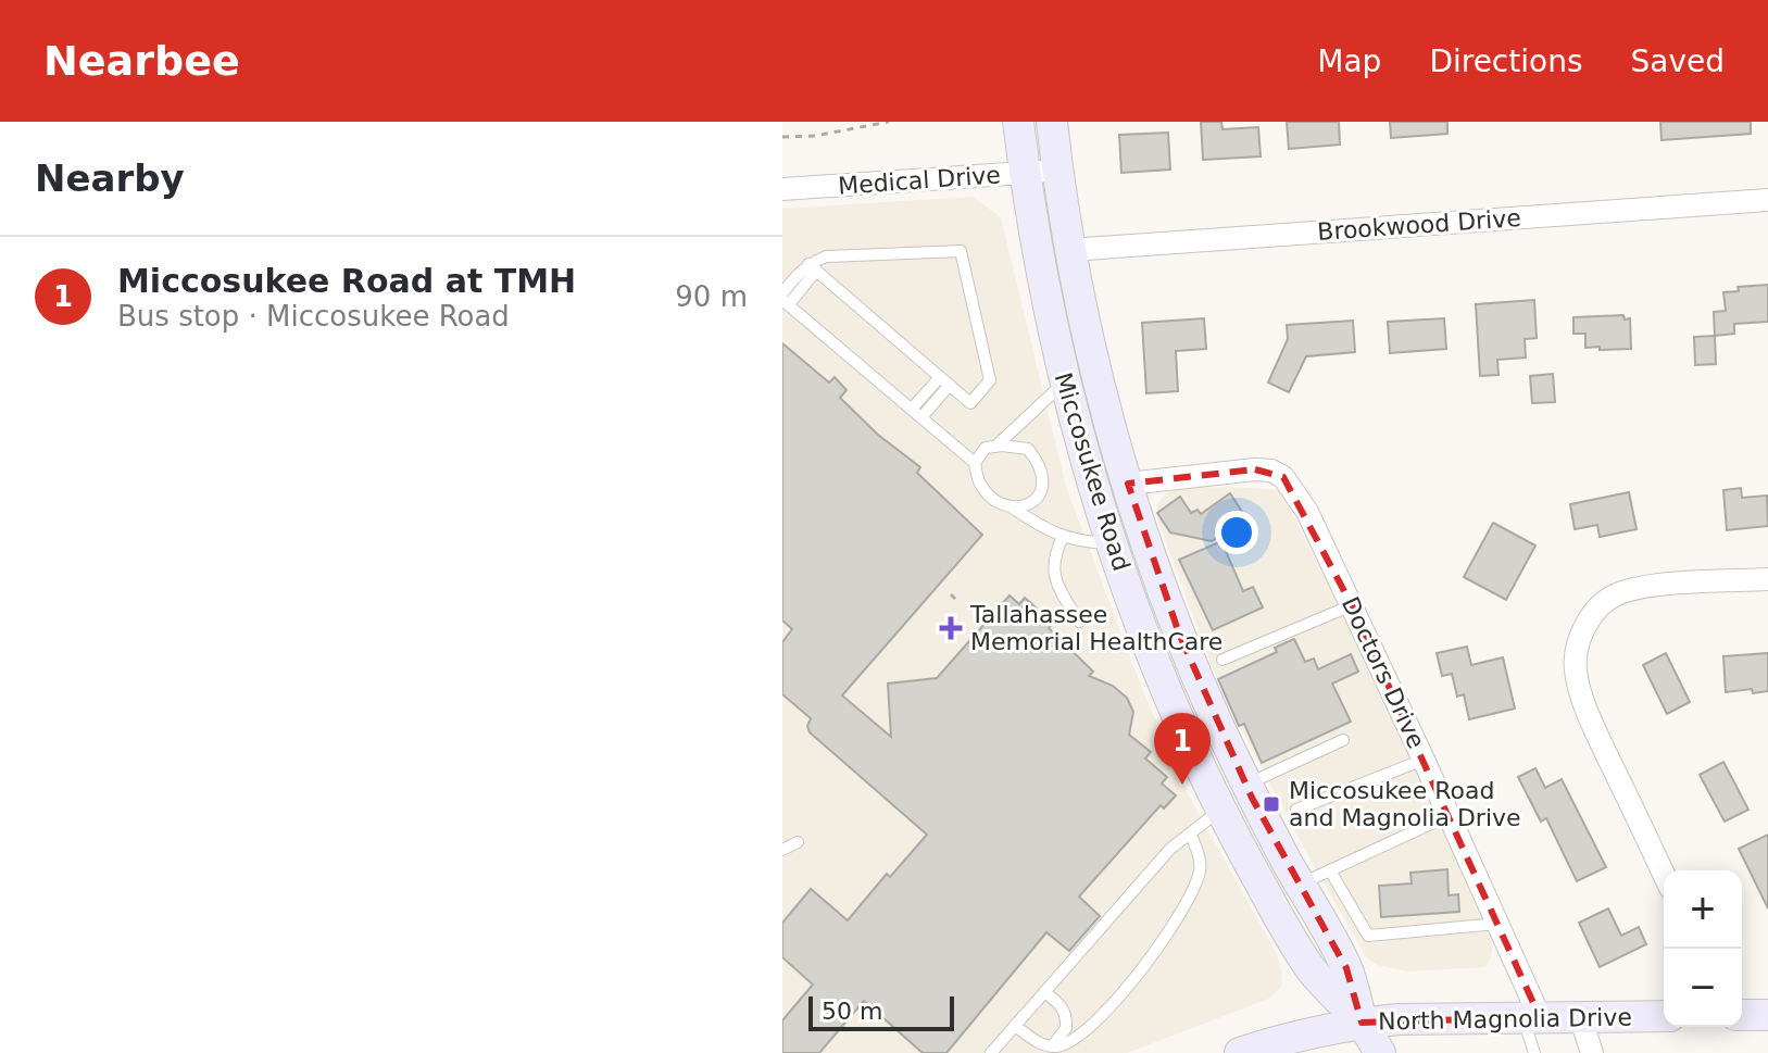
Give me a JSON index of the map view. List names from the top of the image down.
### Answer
{
  "streets": {
    "street": [
      "Medical Drive",
      "Brookwood Drive",
      "Miccosukee Road",
      "Doctors Drive",
      "North Magnolia Drive"
    ]
  },
  "crossings": [
    ["Medical Drive", "Miccosukee Road"],
    ["Brookwood Drive", "Miccosukee Road"],
    ["Miccosukee Road", "Doctors Drive"],
    ["Miccosukee Road", "North Magnolia Drive"],
    ["Doctors Drive", "North Magnolia Drive"]
  ],
  "places": {
    "health": ["Tallahassee Memorial HealthCare"],
    "transit": ["Miccosukee Road and Magnolia Drive"]
  },
  "scale_bar": "50 m",
  "page": {
    "header": "Nearbee",
    "nav": ["Map", "Directions", "Saved"],
    "heading": "Nearby",
    "list": [
      {
        "mark": "1",
        "name": "Miccosukee Road at TMH",
        "note": "Bus stop · Miccosukee Road",
        "value": "90 m"
      }
    ],
    "pins": "1",
    "map_buttons": ["+", "−"],
    "scale": "50 m"
  }
}
